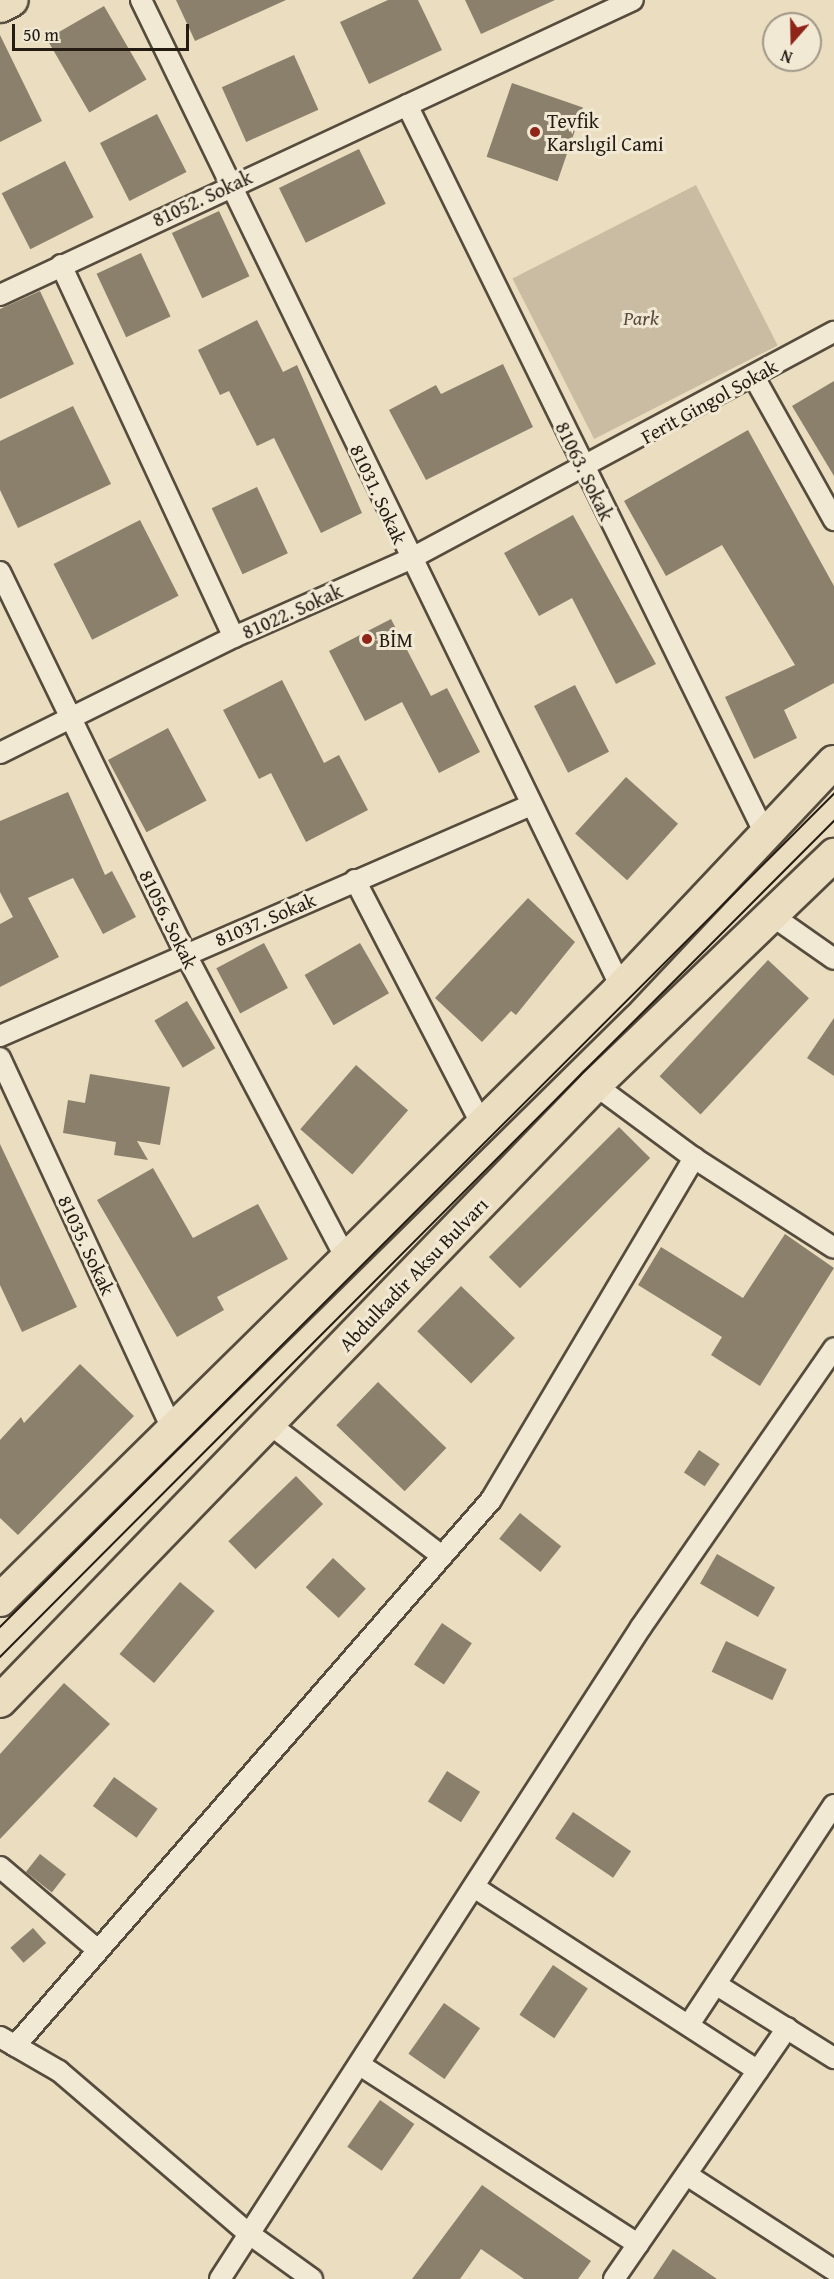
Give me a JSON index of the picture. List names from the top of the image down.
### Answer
{
  "streets": {
    "main road": ["Abdulkadir Aksu Bulvarı"],
    "street": [
      "81052. Sokak",
      "Ferit Gingol Sokak",
      "81063. Sokak",
      "81031. Sokak",
      "81022. Sokak",
      "81056. Sokak",
      "81037. Sokak",
      "81035. Sokak"
    ]
  },
  "crossings": [
    ["81052. Sokak", "81063. Sokak"],
    ["81052. Sokak", "81031. Sokak"],
    ["Ferit Gingol Sokak", "81063. Sokak"],
    ["Ferit Gingol Sokak", "81022. Sokak"],
    ["81063. Sokak", "81022. Sokak"],
    ["81031. Sokak", "81022. Sokak"],
    ["81031. Sokak", "81037. Sokak"],
    ["81022. Sokak", "81056. Sokak"],
    ["81056. Sokak", "81037. Sokak"]
  ],
  "parks": ["Park"],
  "places": ["Tevfik Karslıgil Cami", "BİM"],
  "scale_bar": "50 m",
  "north": "bottom"
}
